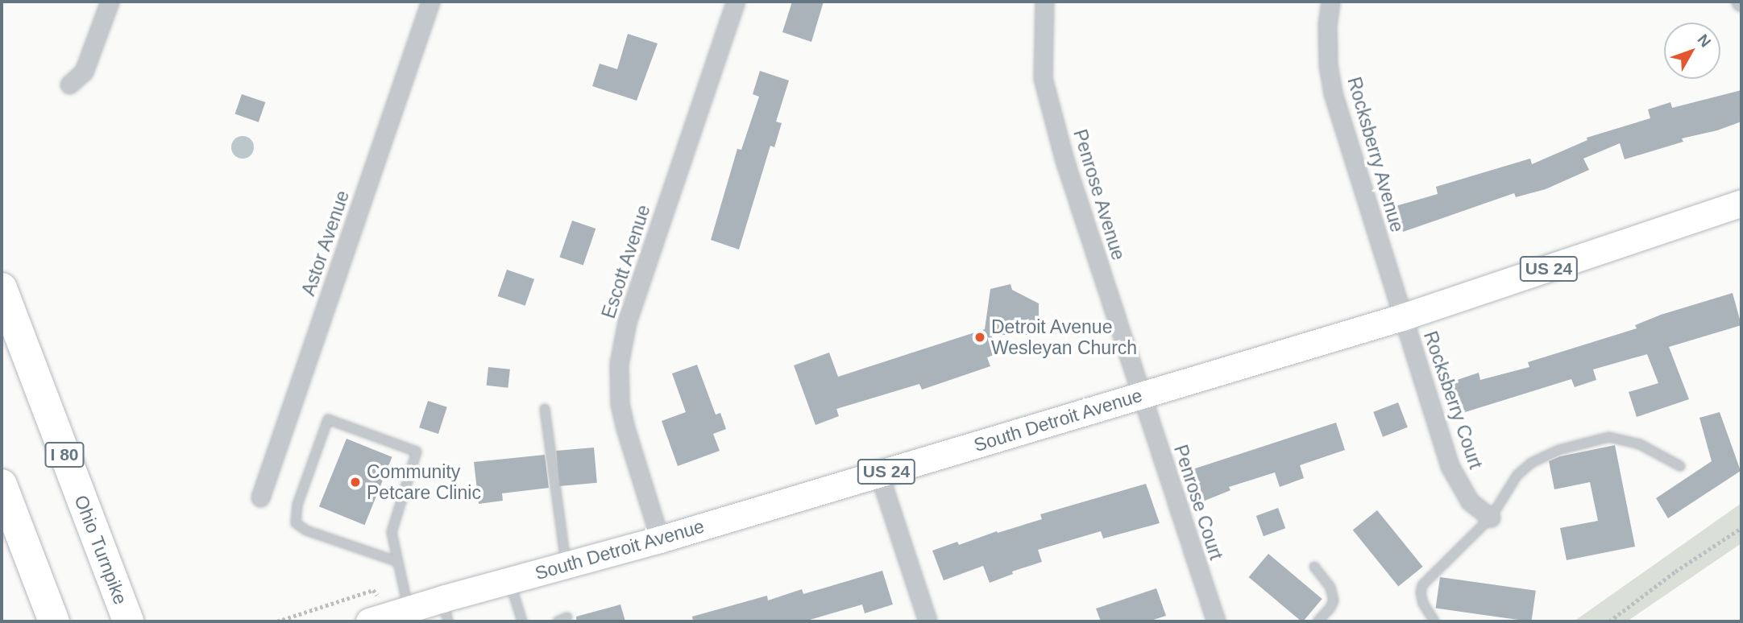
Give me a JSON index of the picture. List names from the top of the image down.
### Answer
{
  "streets": {
    "highway": ["I 80", "Ohio Turnpike"],
    "main road": ["US 24", "South Detroit Avenue"],
    "street": [
      "Rocksberry Avenue",
      "Penrose Avenue",
      "Astor Avenue",
      "Escott Avenue",
      "Rocksberry Court",
      "Penrose Court"
    ]
  },
  "crossings": [
    ["Rocksberry Avenue", "Rocksberry Court"],
    ["Rocksberry Avenue", "South Detroit Avenue"],
    ["Penrose Avenue", "South Detroit Avenue"],
    ["Penrose Avenue", "Penrose Court"],
    ["Escott Avenue", "South Detroit Avenue"],
    ["Rocksberry Court", "South Detroit Avenue"],
    ["South Detroit Avenue", "Penrose Court"]
  ],
  "places": ["Detroit Avenue Wesleyan Church", "Community Petcare Clinic"],
  "north": "top right"
}
